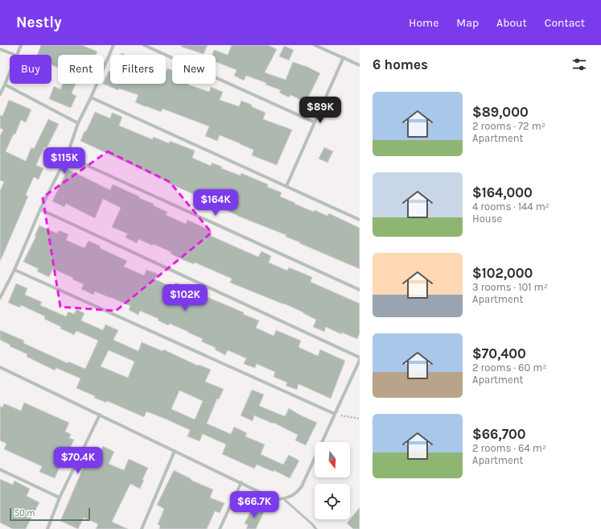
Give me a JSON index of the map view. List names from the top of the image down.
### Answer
{
  "scale_bar": "50 m",
  "north": "bottom",
  "page": {
    "header": "Nestly",
    "nav": [
      "Home",
      "Map",
      "About",
      "Contact"
    ],
    "heading": "6 homes",
    "chip": [
      "Buy",
      "Rent",
      "Filters",
      "New"
    ],
    "list": [
      {
        "name": "$89,000",
        "note": "2 rooms · 72 m² · Apartment"
      },
      {
        "name": "$164,000",
        "note": "4 rooms · 144 m² · House"
      },
      {
        "name": "$102,000",
        "note": "3 rooms · 101 m² · Apartment"
      },
      {
        "name": "$70,400",
        "note": "2 rooms · 60 m² · Apartment"
      },
      {
        "name": "$66,700",
        "note": "2 rooms · 64 m² · Apartment"
      }
    ],
    "price": [
      "$89K",
      "$115K",
      "$164K",
      "$102K",
      "$70.4K",
      "$66.7K"
    ],
    "scale": "50 m"
  }
}
